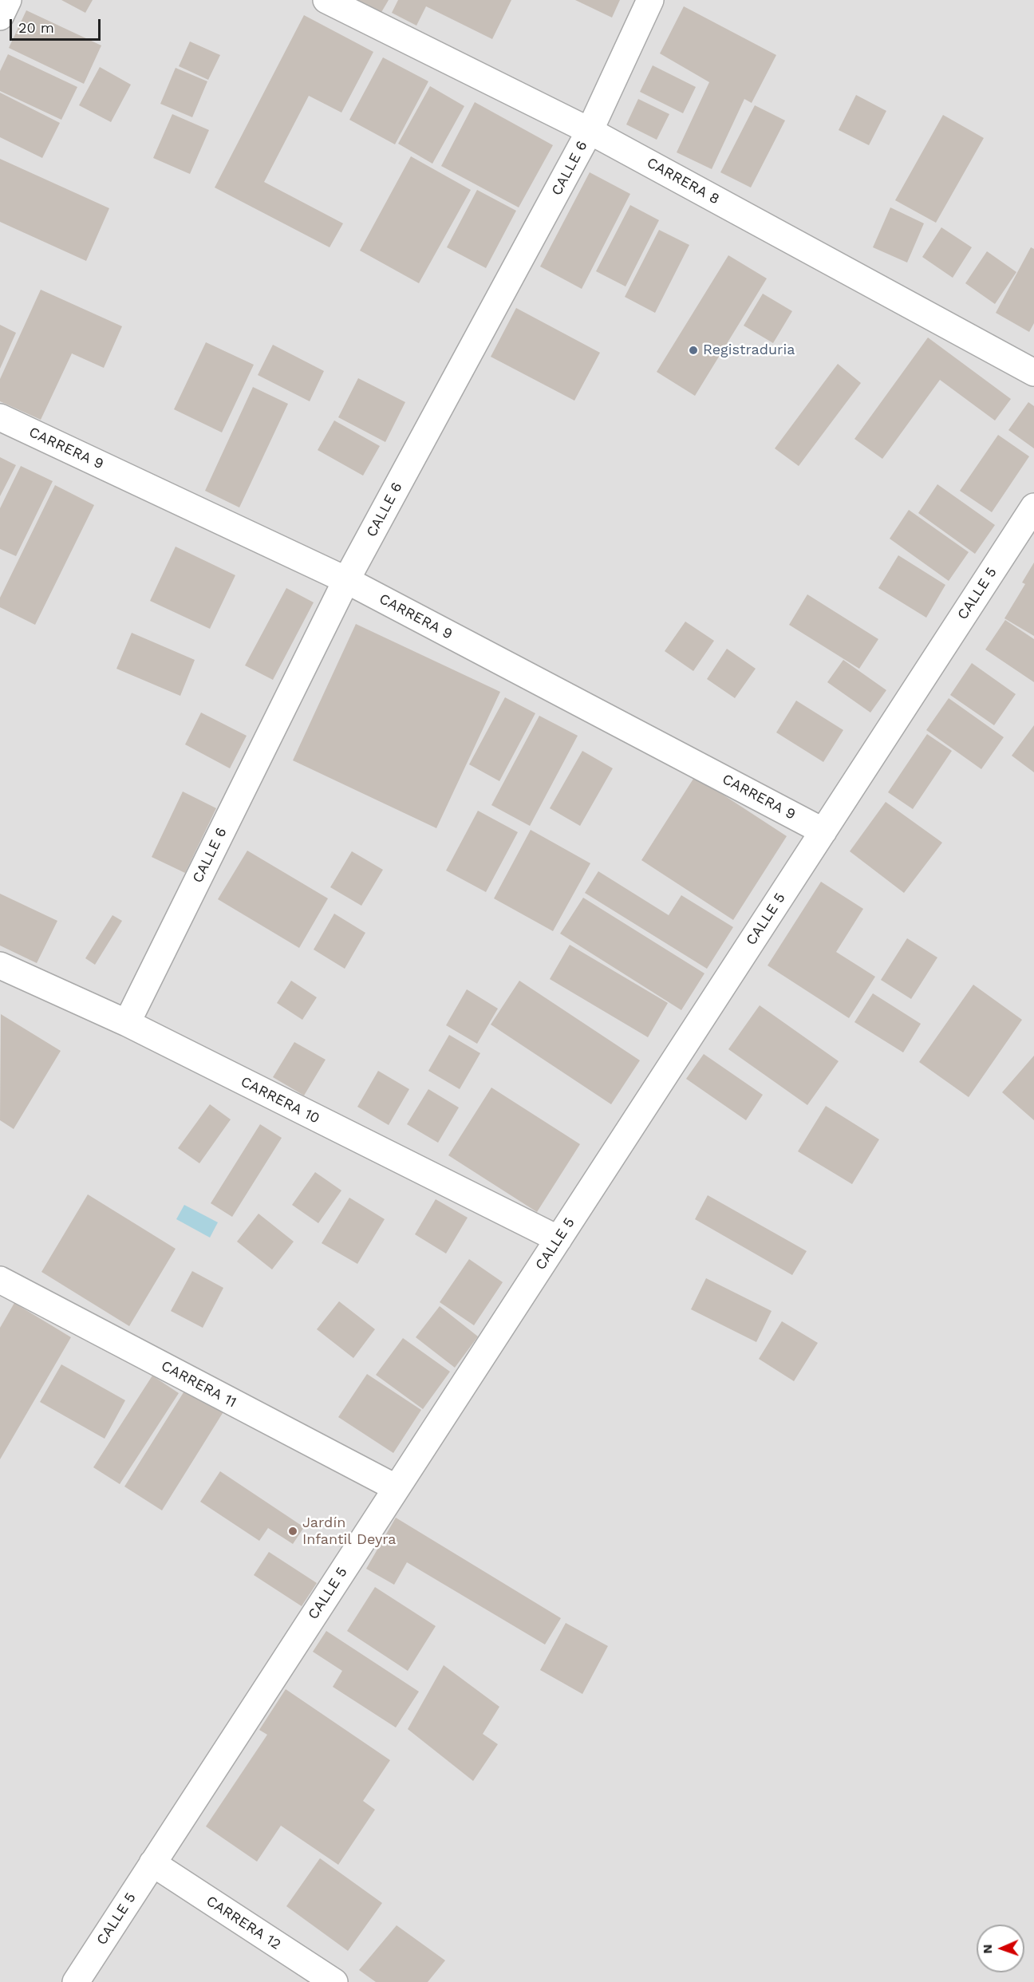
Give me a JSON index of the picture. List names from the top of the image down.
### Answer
{
  "streets": {
    "street": [
      "CALLE 6",
      "CARRERA 8",
      "CARRERA 9",
      "CALLE 5",
      "CARRERA 10",
      "CARRERA 11",
      "CARRERA 12"
    ]
  },
  "crossings": [
    ["CALLE 6", "CARRERA 8"],
    ["CALLE 6", "CARRERA 9"],
    ["CALLE 6", "CARRERA 10"],
    ["CARRERA 9", "CALLE 5"],
    ["CALLE 5", "CARRERA 10"],
    ["CALLE 5", "CARRERA 11"],
    ["CALLE 5", "CARRERA 12"]
  ],
  "places": ["Registraduria", "Jardín Infantil Deyra"],
  "scale_bar": "20 m",
  "north": "left"
}
